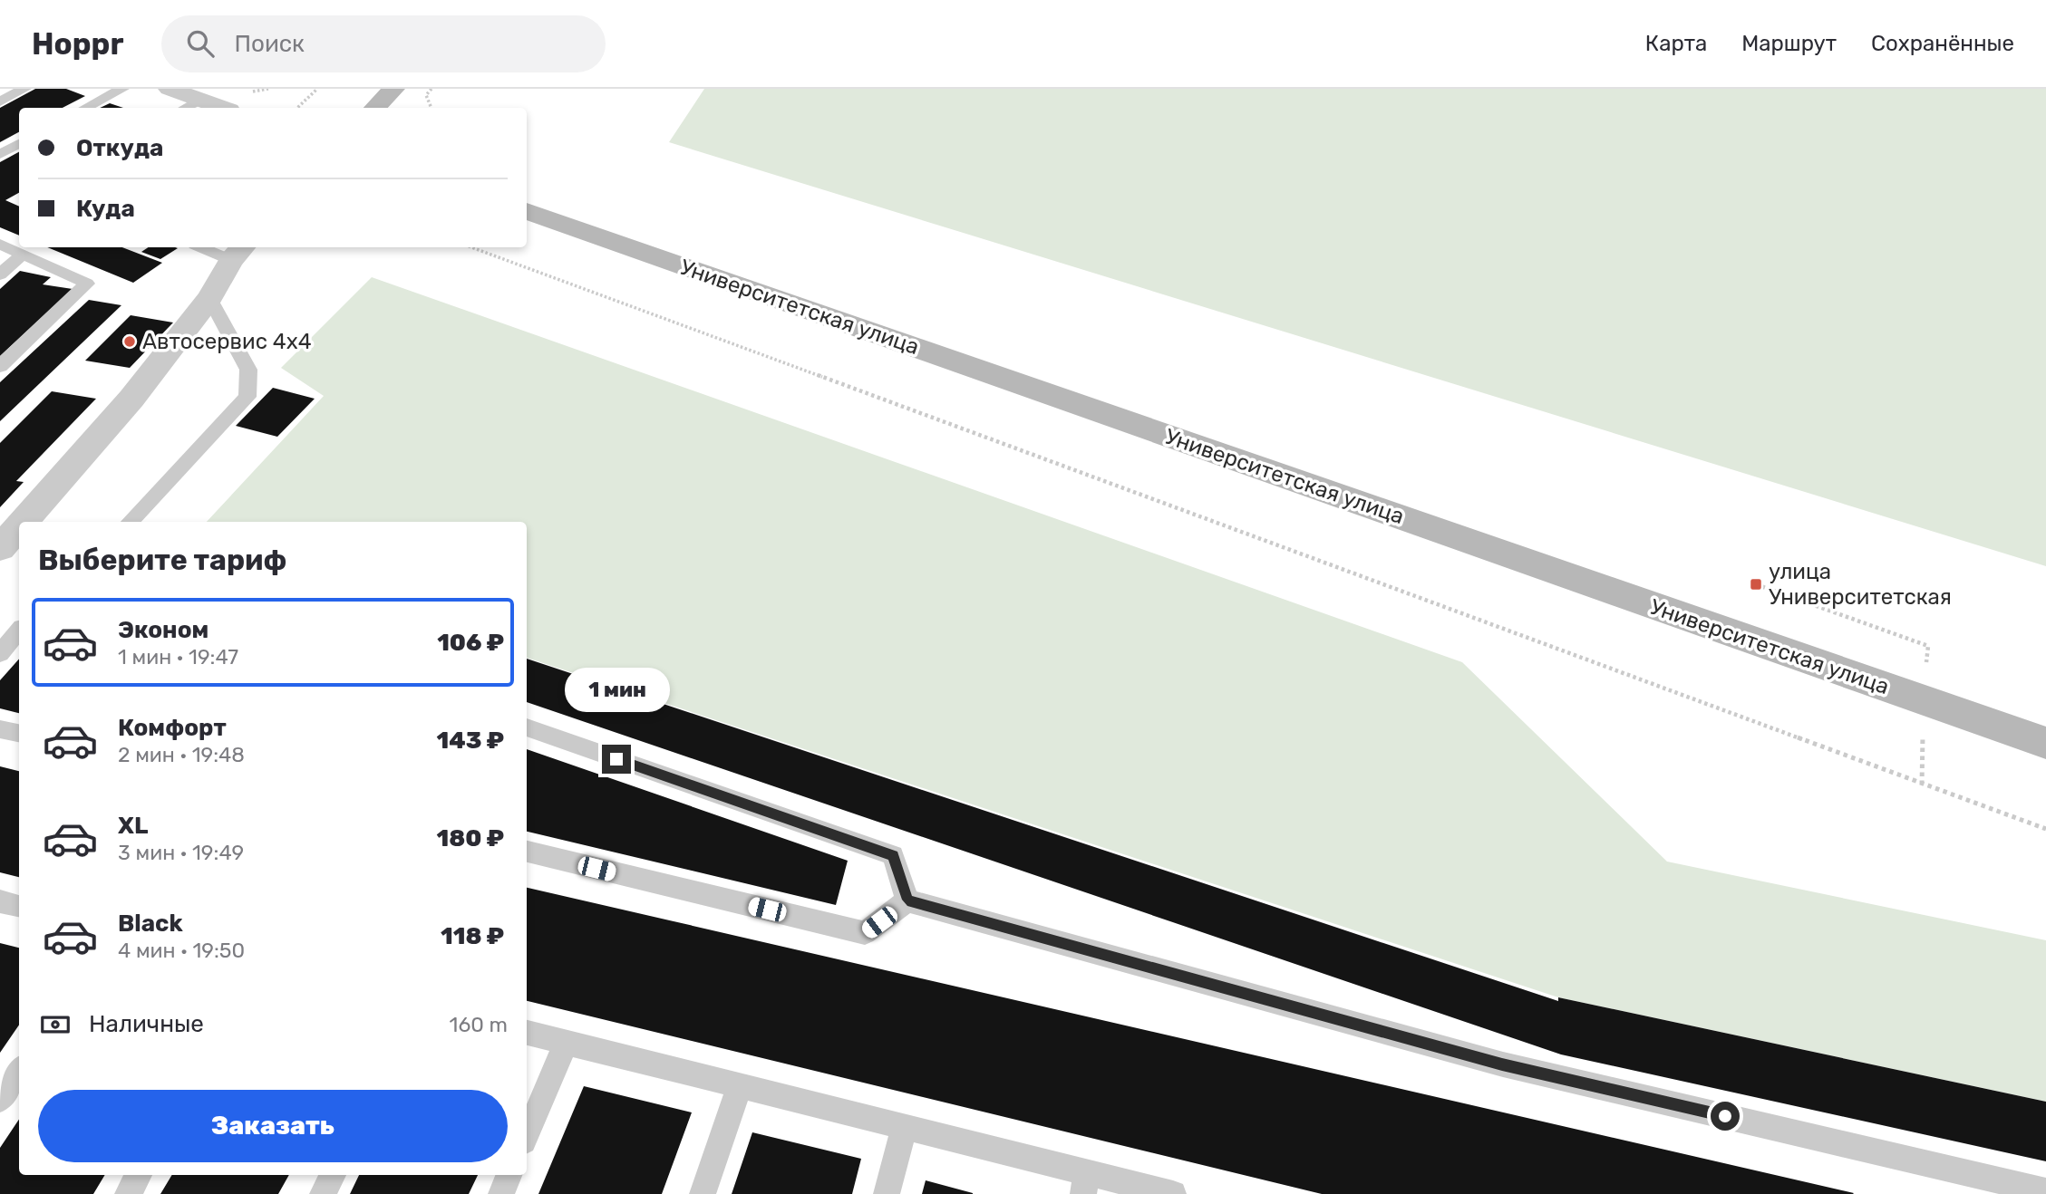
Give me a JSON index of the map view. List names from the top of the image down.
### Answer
{
  "streets": {
    "street": ["Университетская улица"]
  },
  "places": {
    "other": ["Автосервис 4х4"],
    "transit": ["улица Университетская"]
  },
  "page": {
    "header": "Hoppr",
    "search": "Поиск",
    "nav": ["Карта", "Маршрут", "Сохранённые"],
    "banner": ["Откуда", "Куда"],
    "heading": "Выберите тариф",
    "list": [
      {
        "name": "Эконом",
        "note": "1 мин · 19:47",
        "value": "106 ₽"
      },
      {
        "name": "Комфорт",
        "note": "2 мин · 19:48",
        "value": "143 ₽"
      },
      {
        "name": "XL",
        "note": "3 мин · 19:49",
        "value": "180 ₽"
      },
      {
        "name": "Black",
        "note": "4 мин · 19:50",
        "value": "118 ₽"
      }
    ],
    "bubble": "1 мин",
    "pay": ["Наличные", "160 m"],
    "buttons": "Заказать"
  }
}
